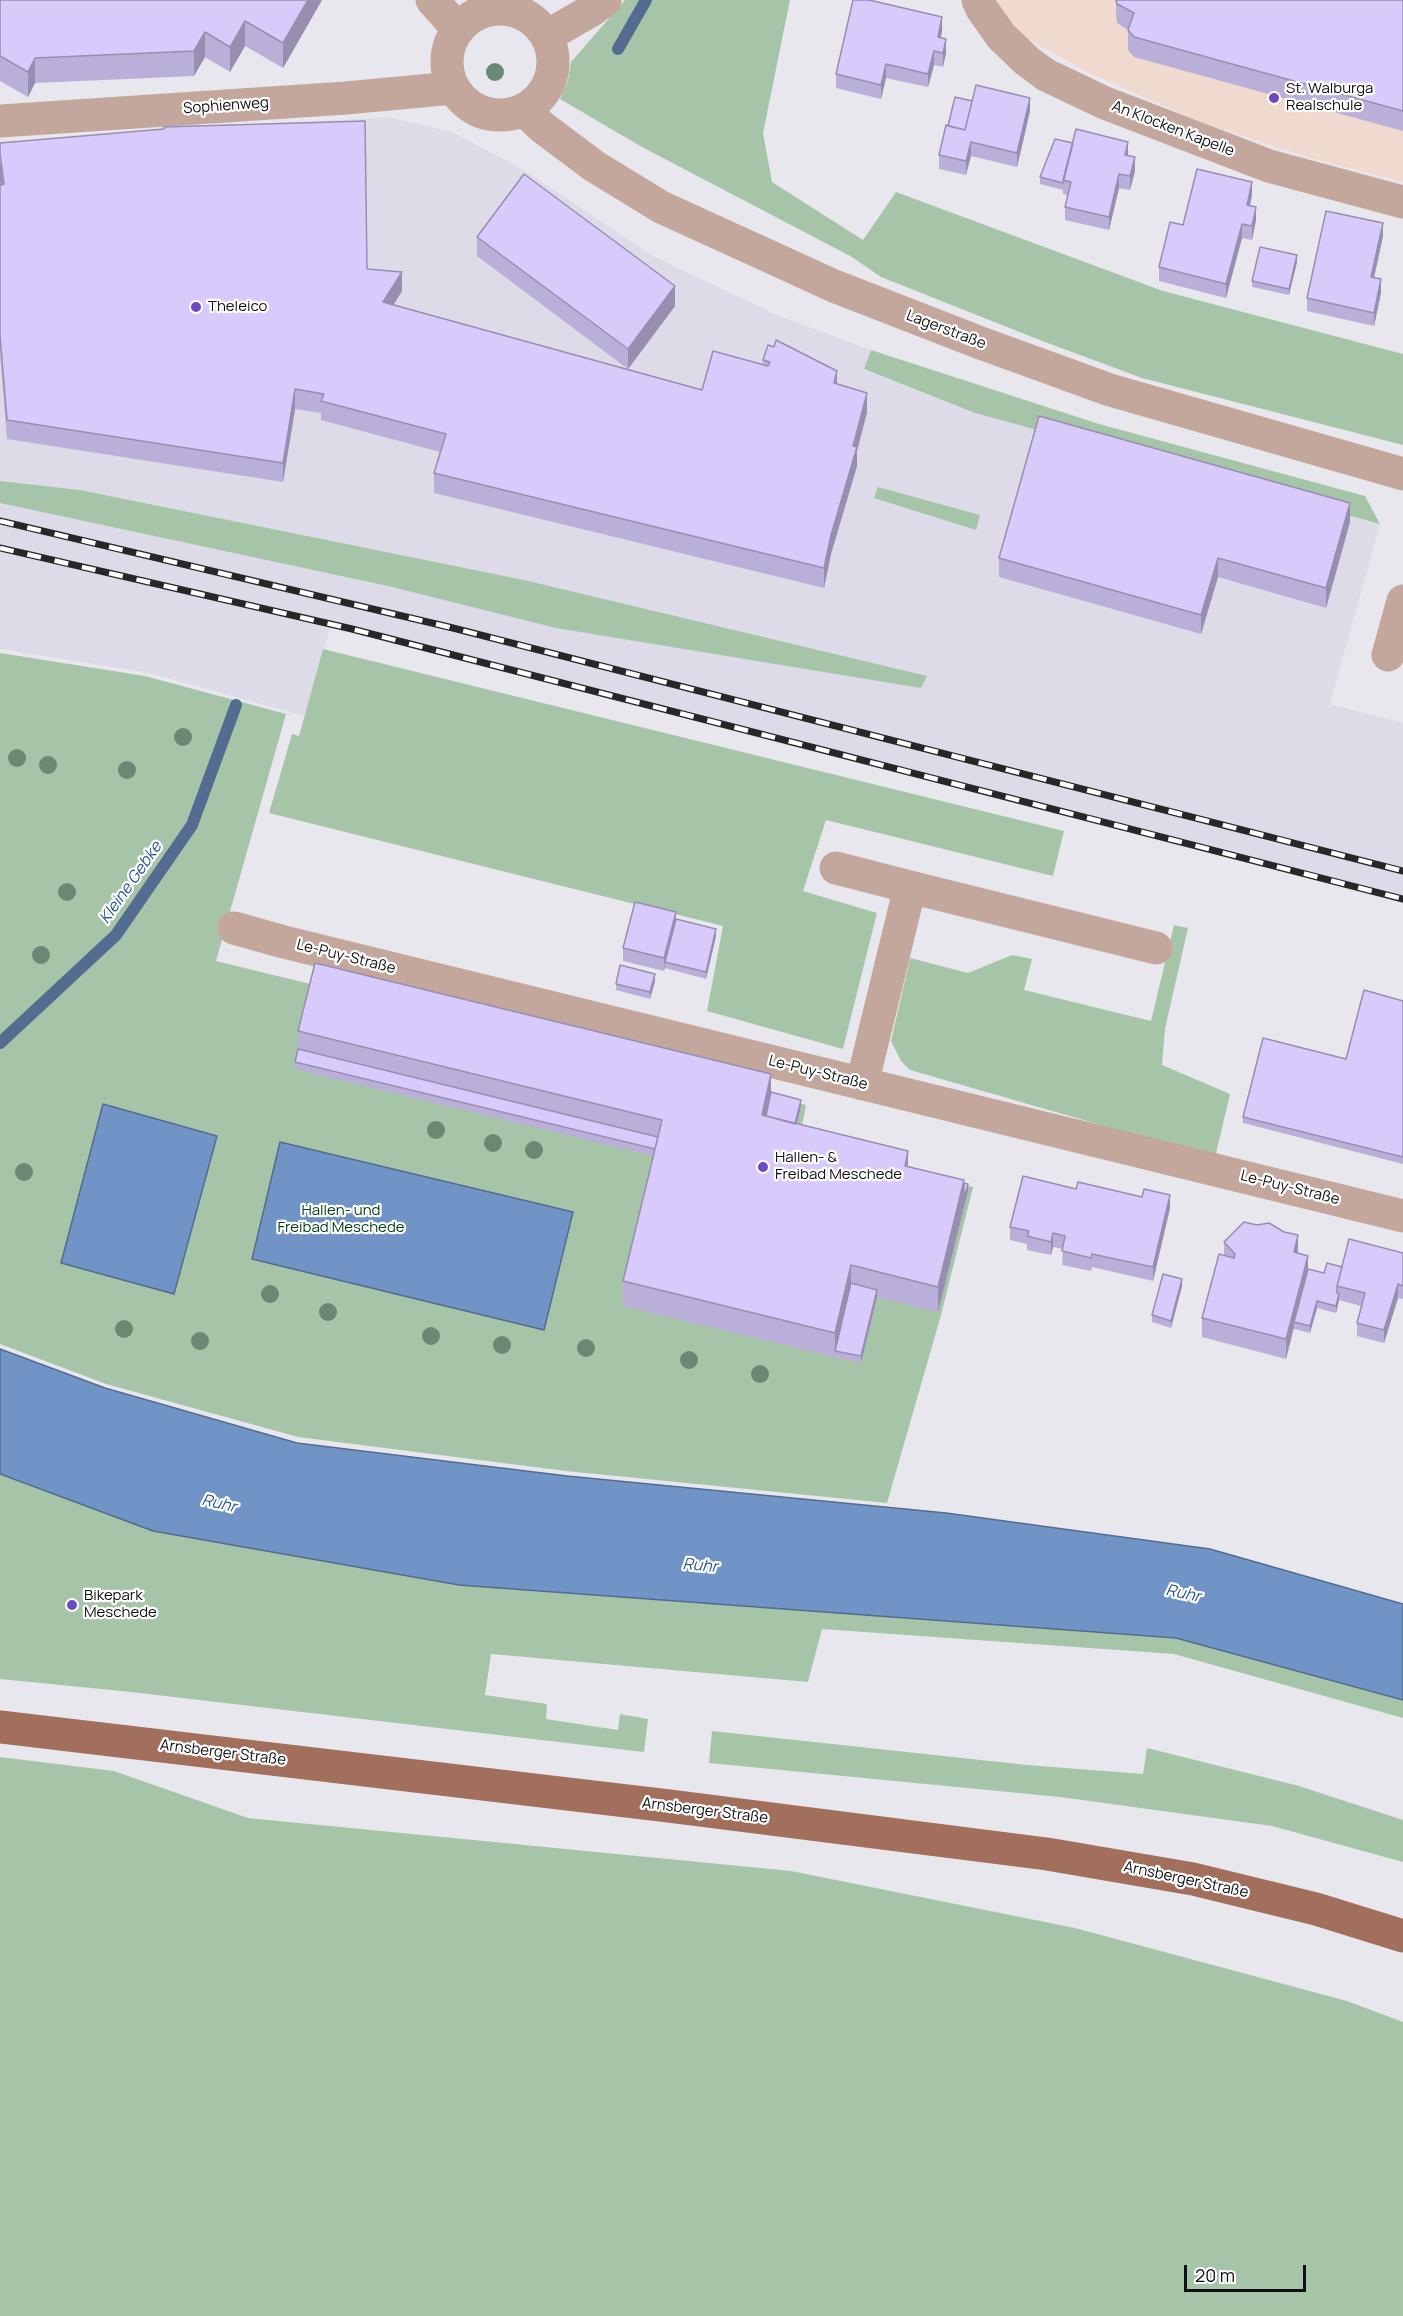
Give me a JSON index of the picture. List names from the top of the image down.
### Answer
{
  "streets": {
    "main road": ["Arnsberger Straße"],
    "street": [
      "Sophienweg",
      "An Klocken Kapelle",
      "Lagerstraße",
      "Le-Puy-Straße"
    ]
  },
  "crossings": [
    ["Sophienweg", "Lagerstraße"]
  ],
  "water": ["Kleine Gebke", "Ruhr"],
  "parks": ["Hallen- und Freibad Meschede"],
  "places": [
    "St. Walburga Realschule",
    "Theleico",
    "Hallen- & Freibad Meschede",
    "Bikepark Meschede"
  ],
  "scale_bar": "20 m"
}
